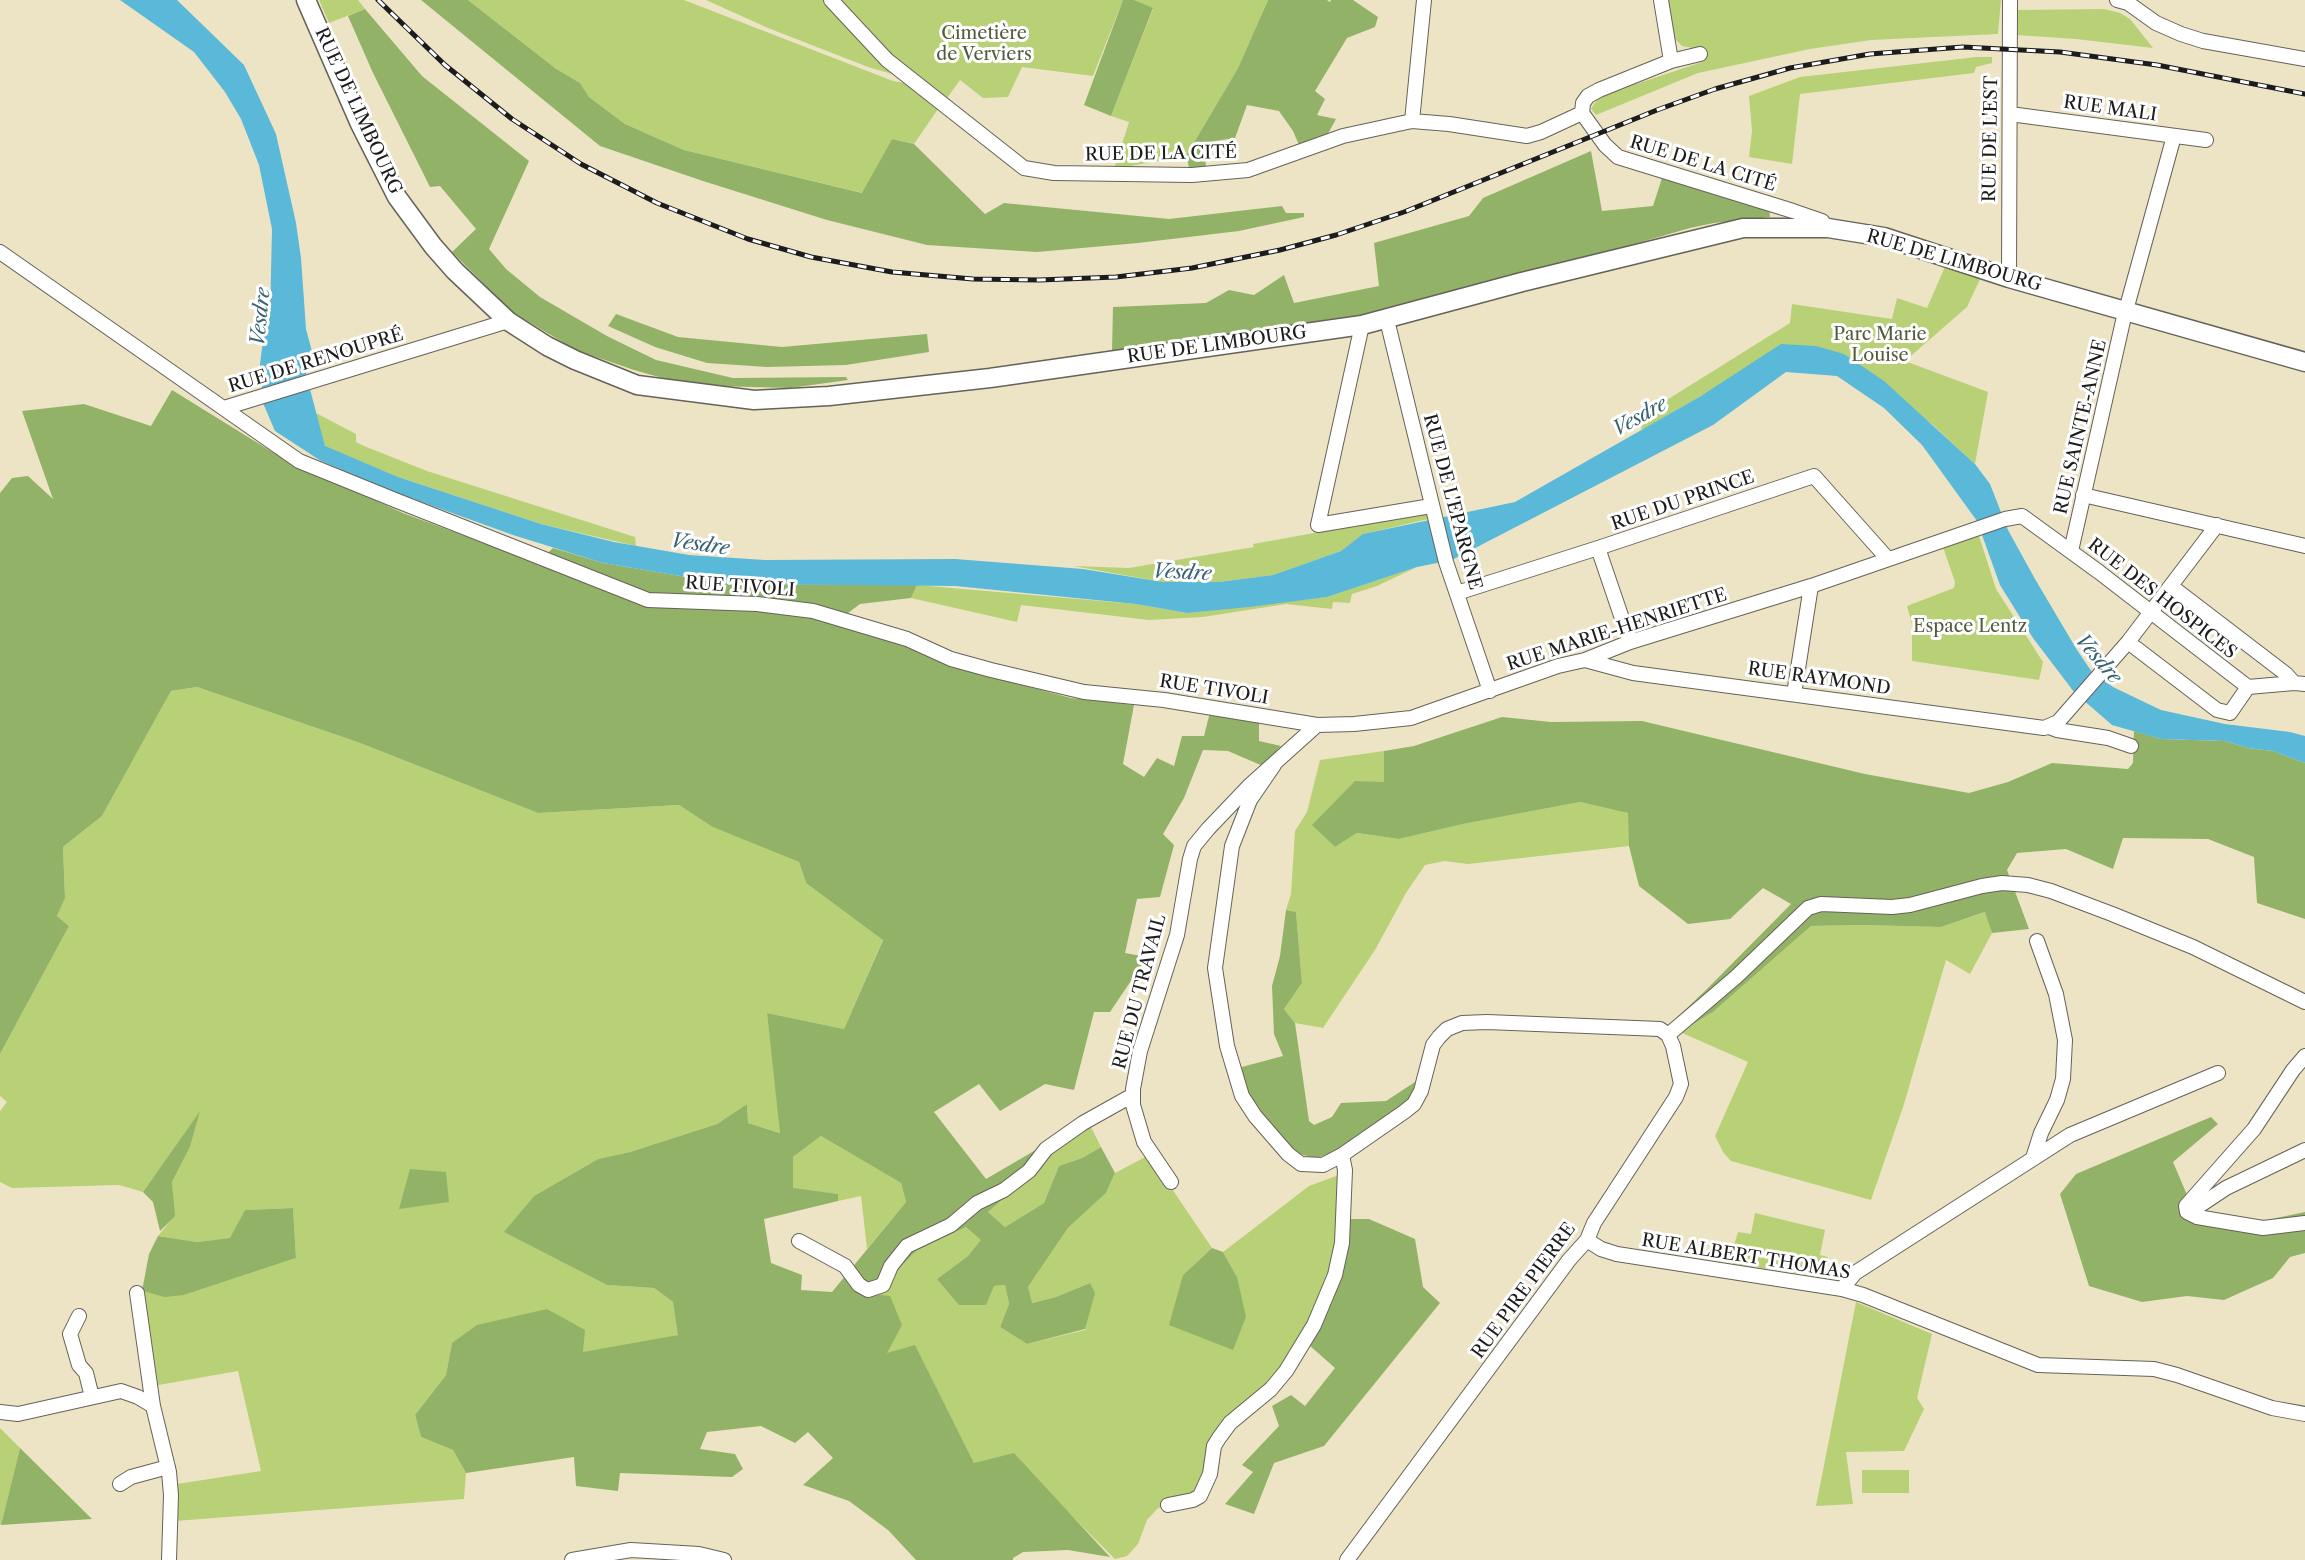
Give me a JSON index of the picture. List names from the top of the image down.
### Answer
{
  "streets": {
    "main road": ["RUE DE LIMBOURG"],
    "street": [
      "RUE MALI",
      "RUE DE L'EST",
      "RUE DE LA CITÉ",
      "RUE DE RENOUPRÉ",
      "RUE SAINTE-ANNE",
      "RUE DU PRINCE",
      "RUE DE L'EPARGNE",
      "RUE TIVOLI",
      "RUE DES HOSPICES",
      "RUE MARIE-HENRIETTE",
      "RUE RAYMOND",
      "RUE DU TRAVAIL",
      "RUE ALBERT THOMAS",
      "RUE PIRE PIERRE"
    ]
  },
  "crossings": [
    ["RUE MALI", "RUE DE L'EST"],
    ["RUE MALI", "RUE SAINTE-ANNE"],
    ["RUE DE LIMBOURG", "RUE DE L'EST"],
    ["RUE DE LIMBOURG", "RUE DE LA CITÉ"],
    ["RUE DE LIMBOURG", "RUE DE RENOUPRÉ"],
    ["RUE DE LIMBOURG", "RUE SAINTE-ANNE"],
    ["RUE DE LIMBOURG", "RUE DE L'EPARGNE"],
    ["RUE DE RENOUPRÉ", "RUE TIVOLI"],
    ["RUE SAINTE-ANNE", "RUE DES HOSPICES"],
    ["RUE DU PRINCE", "RUE DE L'EPARGNE"],
    ["RUE DU PRINCE", "RUE MARIE-HENRIETTE"],
    ["RUE DE L'EPARGNE", "RUE MARIE-HENRIETTE"],
    ["RUE TIVOLI", "RUE MARIE-HENRIETTE"],
    ["RUE DES HOSPICES", "RUE MARIE-HENRIETTE"],
    ["RUE MARIE-HENRIETTE", "RUE RAYMOND"],
    ["RUE ALBERT THOMAS", "RUE PIRE PIERRE"]
  ],
  "water": ["Vesdre"],
  "parks": ["Cimetière de Verviers", "Parc Marie Louise", "Espace Lentz"]
}
